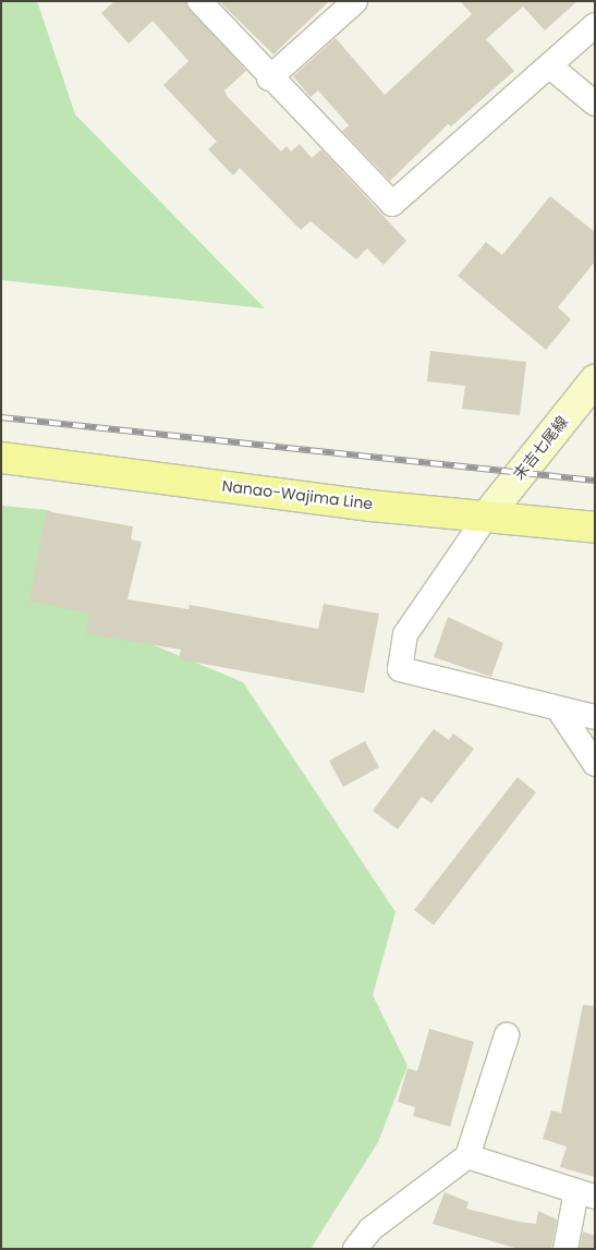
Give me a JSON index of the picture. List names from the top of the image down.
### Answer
{
  "streets": {
    "main road": ["末吉七尾線", "Nanao-Wajima Line"]
  },
  "crossings": [
    ["末吉七尾線", "Nanao-Wajima Line"]
  ]
}
